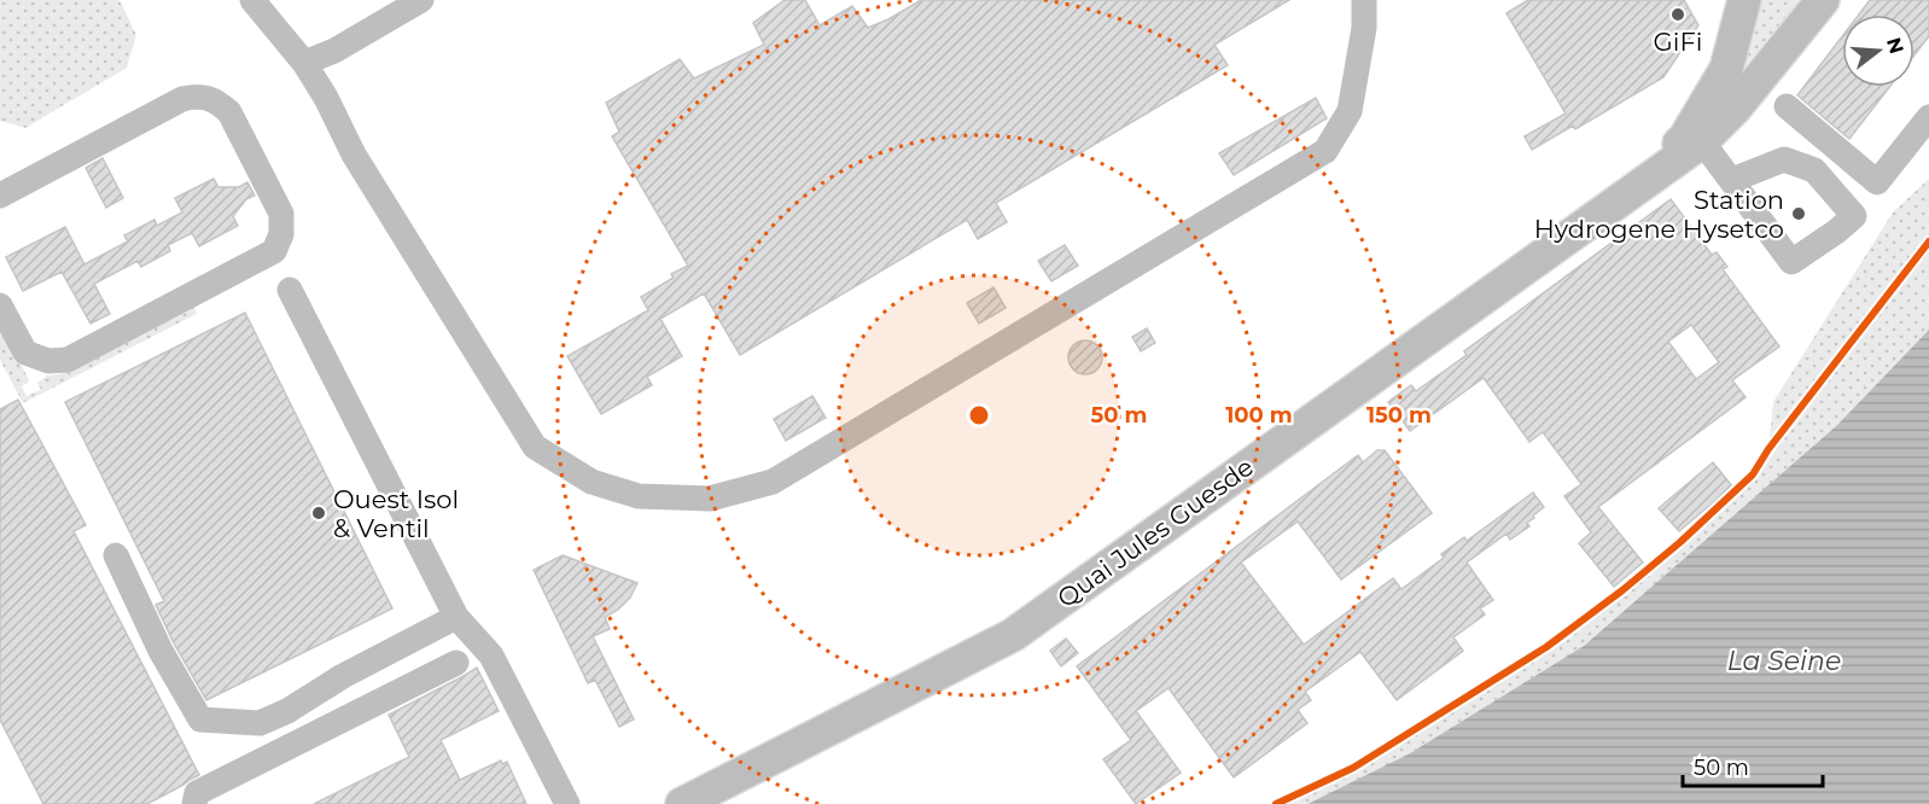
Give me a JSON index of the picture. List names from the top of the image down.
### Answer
{
  "streets": {
    "main road": ["Quai Jules Guesde"]
  },
  "water": ["La Seine"],
  "places": ["GiFi", "Station Hydrogene Hysetco", "Ouest Isol & Ventil"],
  "scale_bar": "50 m",
  "north": "right",
  "rings": ["50 m", "100 m", "150 m"]
}
